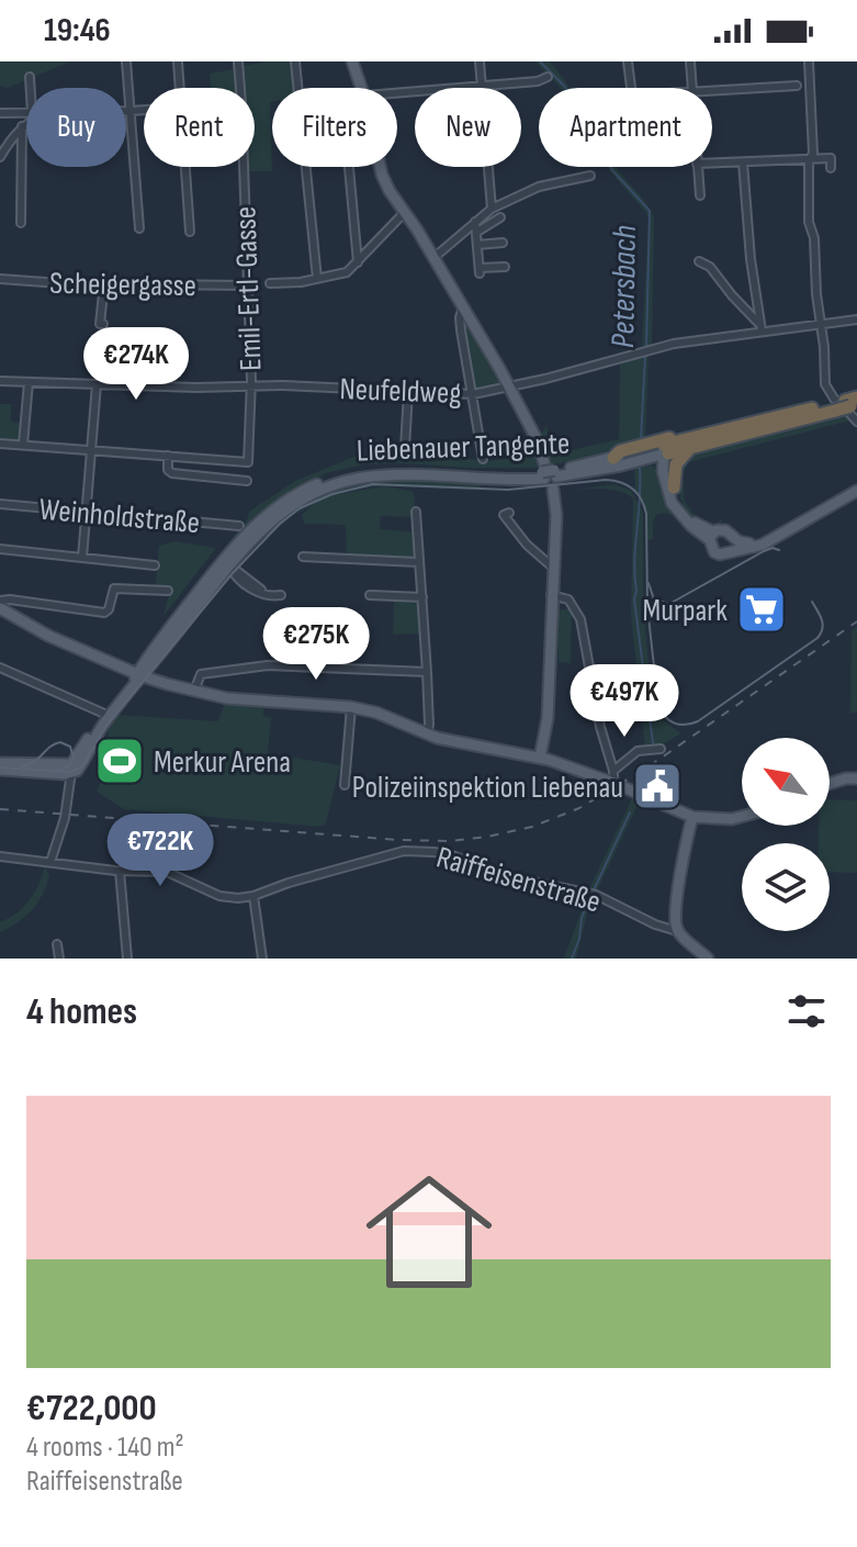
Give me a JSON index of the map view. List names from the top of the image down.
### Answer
{
  "streets": {
    "main road": ["Liebenauer Tangente"],
    "street": [
      "Scheigergasse",
      "Emil-Ertl-Gasse",
      "Neufeldweg",
      "Weinholdstraße",
      "Raiffeisenstraße"
    ]
  },
  "crossings": [
    ["Scheigergasse", "Emil-Ertl-Gasse"],
    ["Emil-Ertl-Gasse", "Neufeldweg"]
  ],
  "water": ["Petersbach"],
  "places": {
    "supermarket": ["Murpark"],
    "sports": ["Merkur Arena"],
    "public building": ["Polizeiinspektion Liebenau"]
  },
  "north": "top left",
  "page": {
    "status": "19:46",
    "chip": [
      "Buy",
      "Rent",
      "Filters",
      "New",
      "Apartment"
    ],
    "price": [
      "€274K",
      "€275K",
      "€497K",
      "€722K"
    ],
    "heading": "4 homes",
    "list": [
      {
        "name": "€722,000",
        "note": "4 rooms · 140 m² · Raiffeisenstraße"
      }
    ]
  }
}
